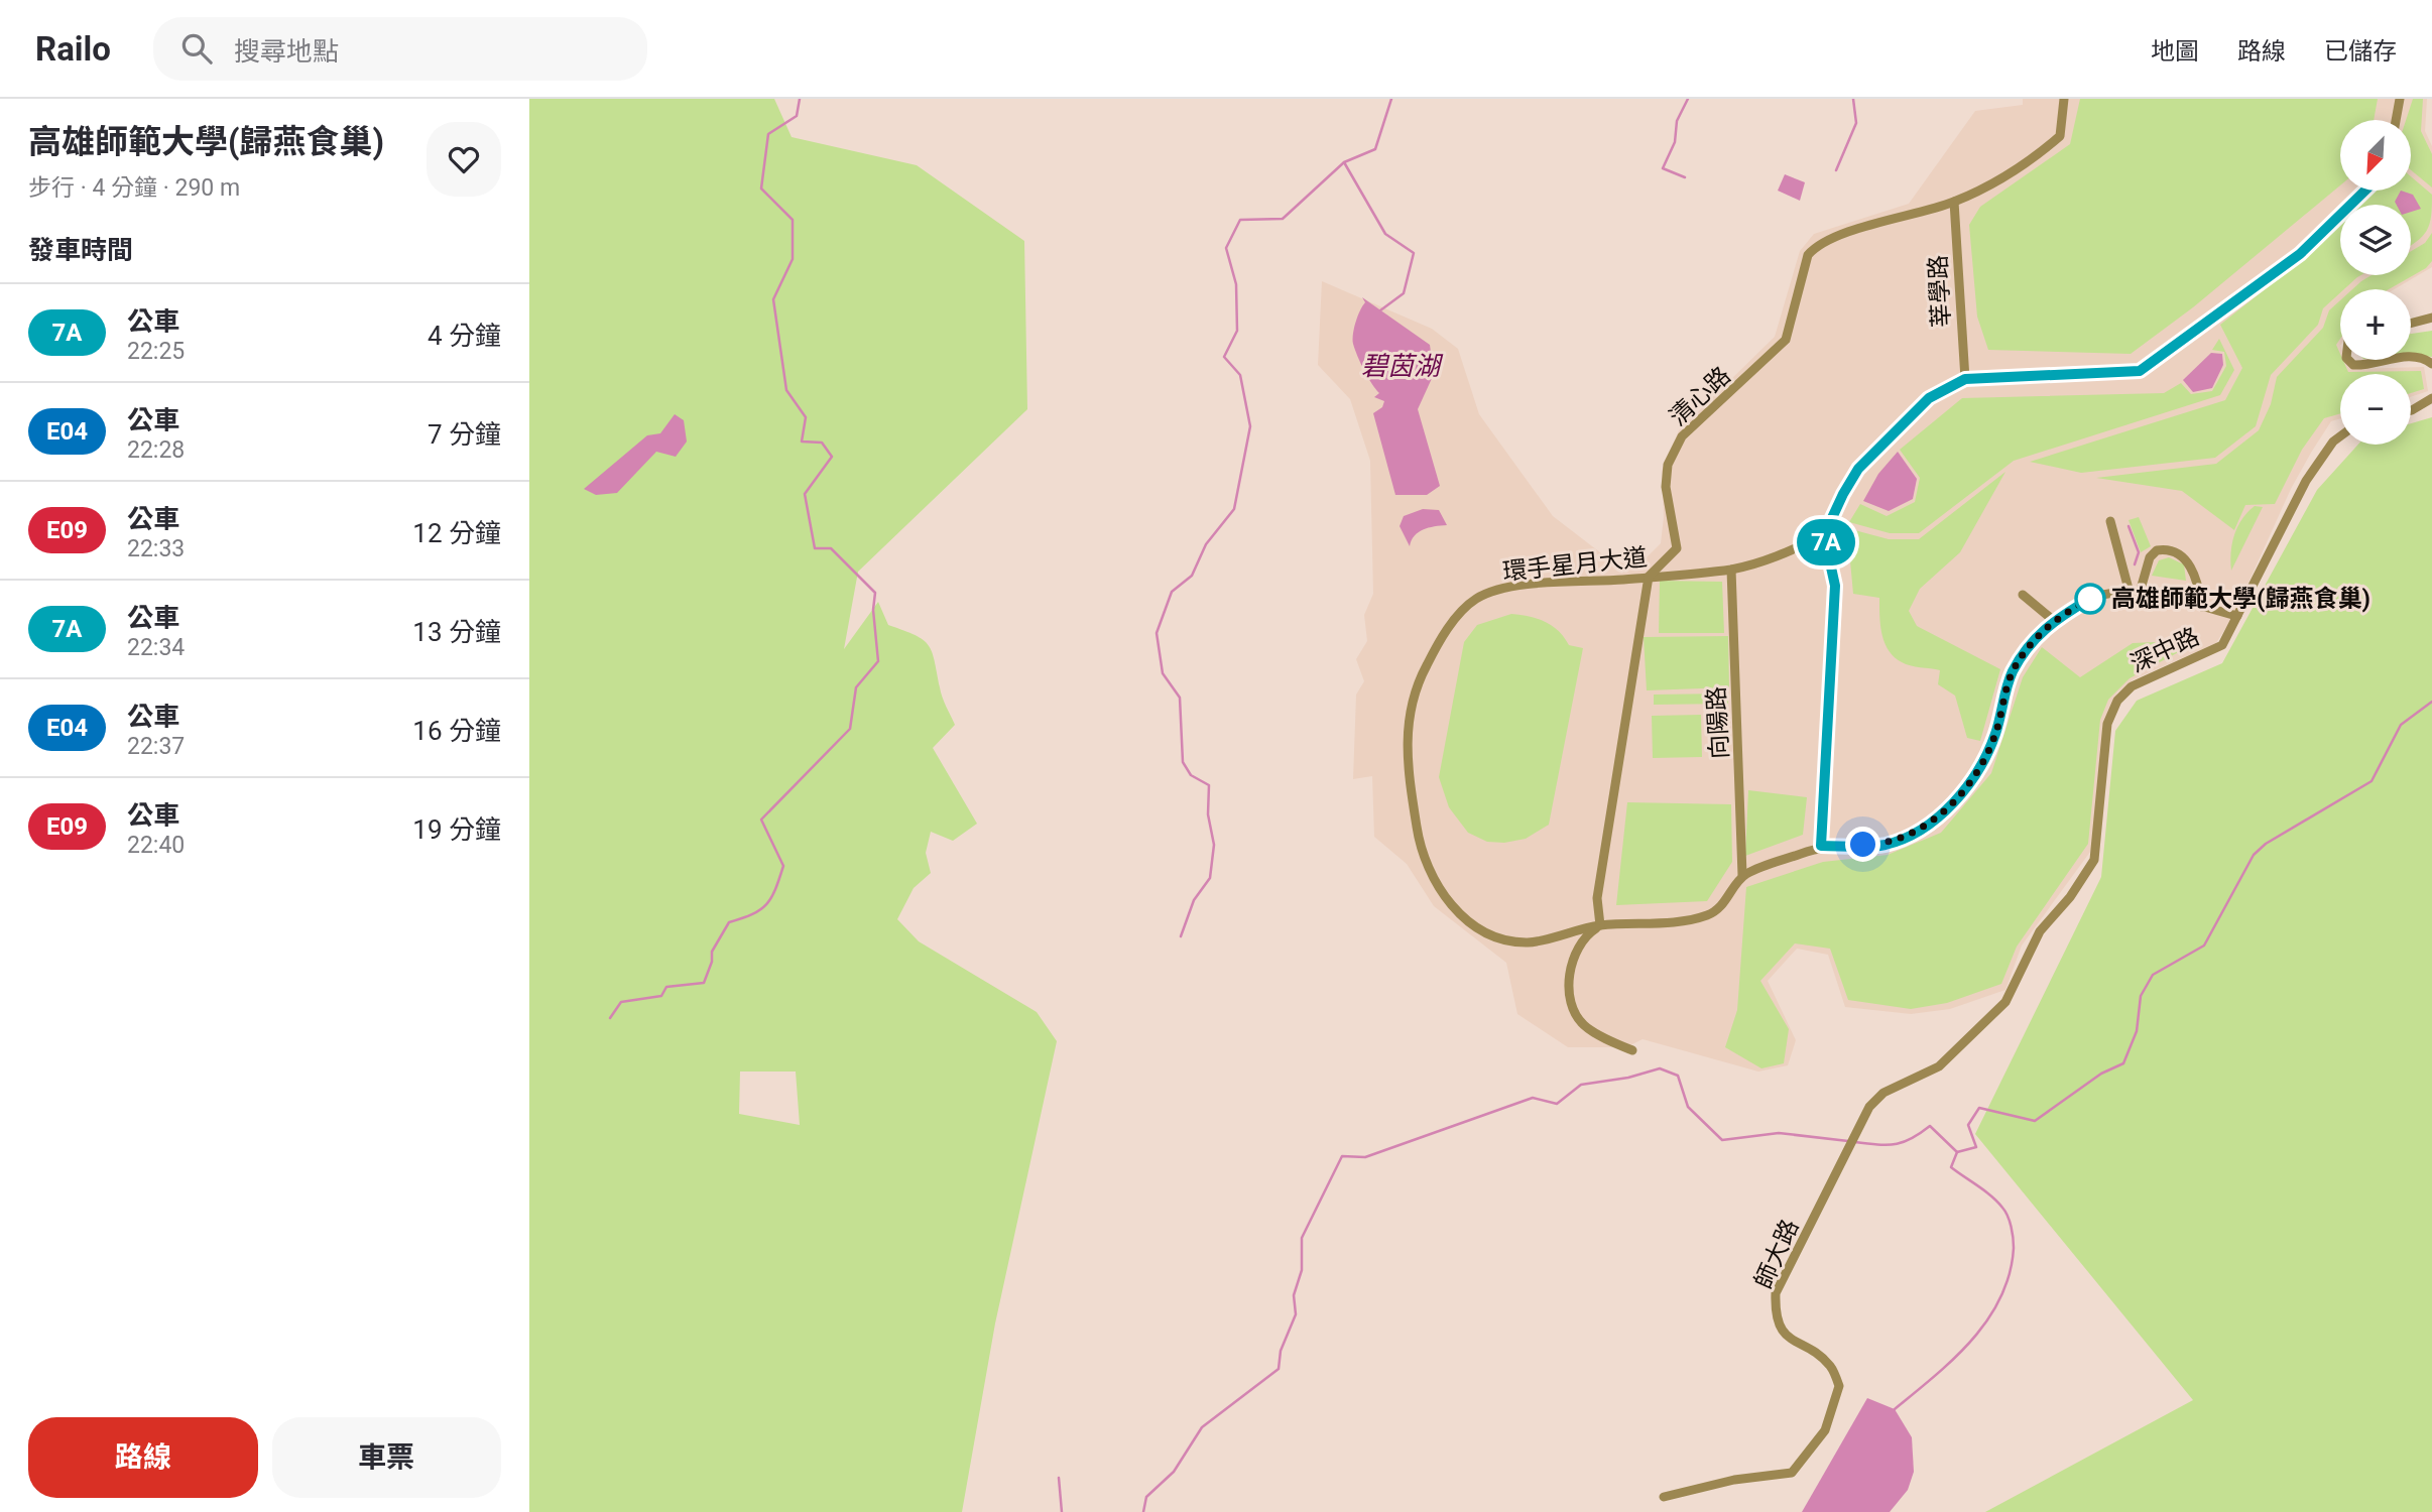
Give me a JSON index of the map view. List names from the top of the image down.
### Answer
{
  "streets": {
    "street": [
      "莘學路",
      "清心路",
      "環手星月大道",
      "深中路",
      "向陽路",
      "師大路"
    ]
  },
  "crossings": [
    ["莘學路", "清心路"],
    ["清心路", "環手星月大道"],
    ["環手星月大道", "向陽路"],
    ["深中路", "師大路"]
  ],
  "water": ["碧茵湖"],
  "places": ["高雄師範大學(歸燕食巢)"],
  "lines": ["bus line 7A"],
  "north": "bottom left",
  "page": {
    "header": "Railo",
    "search": "搜尋地點",
    "nav": ["地圖", "路線", "已儲存"],
    "heading": [
      ["高雄師範大學(歸燕食巢)", "步行 · 4 分鐘 · 290 m"],
      "發車時間"
    ],
    "on_map": "7A",
    "map_buttons": ["+", "−"],
    "list": [
      {
        "mark": "7A",
        "name": "公車",
        "note": "22:25",
        "value": "4 分鐘"
      },
      {
        "mark": "E04",
        "name": "公車",
        "note": "22:28",
        "value": "7 分鐘"
      },
      {
        "mark": "E09",
        "name": "公車",
        "note": "22:33",
        "value": "12 分鐘"
      },
      {
        "mark": "7A",
        "name": "公車",
        "note": "22:34",
        "value": "13 分鐘"
      },
      {
        "mark": "E04",
        "name": "公車",
        "note": "22:37",
        "value": "16 分鐘"
      },
      {
        "mark": "E09",
        "name": "公車",
        "note": "22:40",
        "value": "19 分鐘"
      }
    ],
    "buttons": ["路線", "車票"]
  }
}
